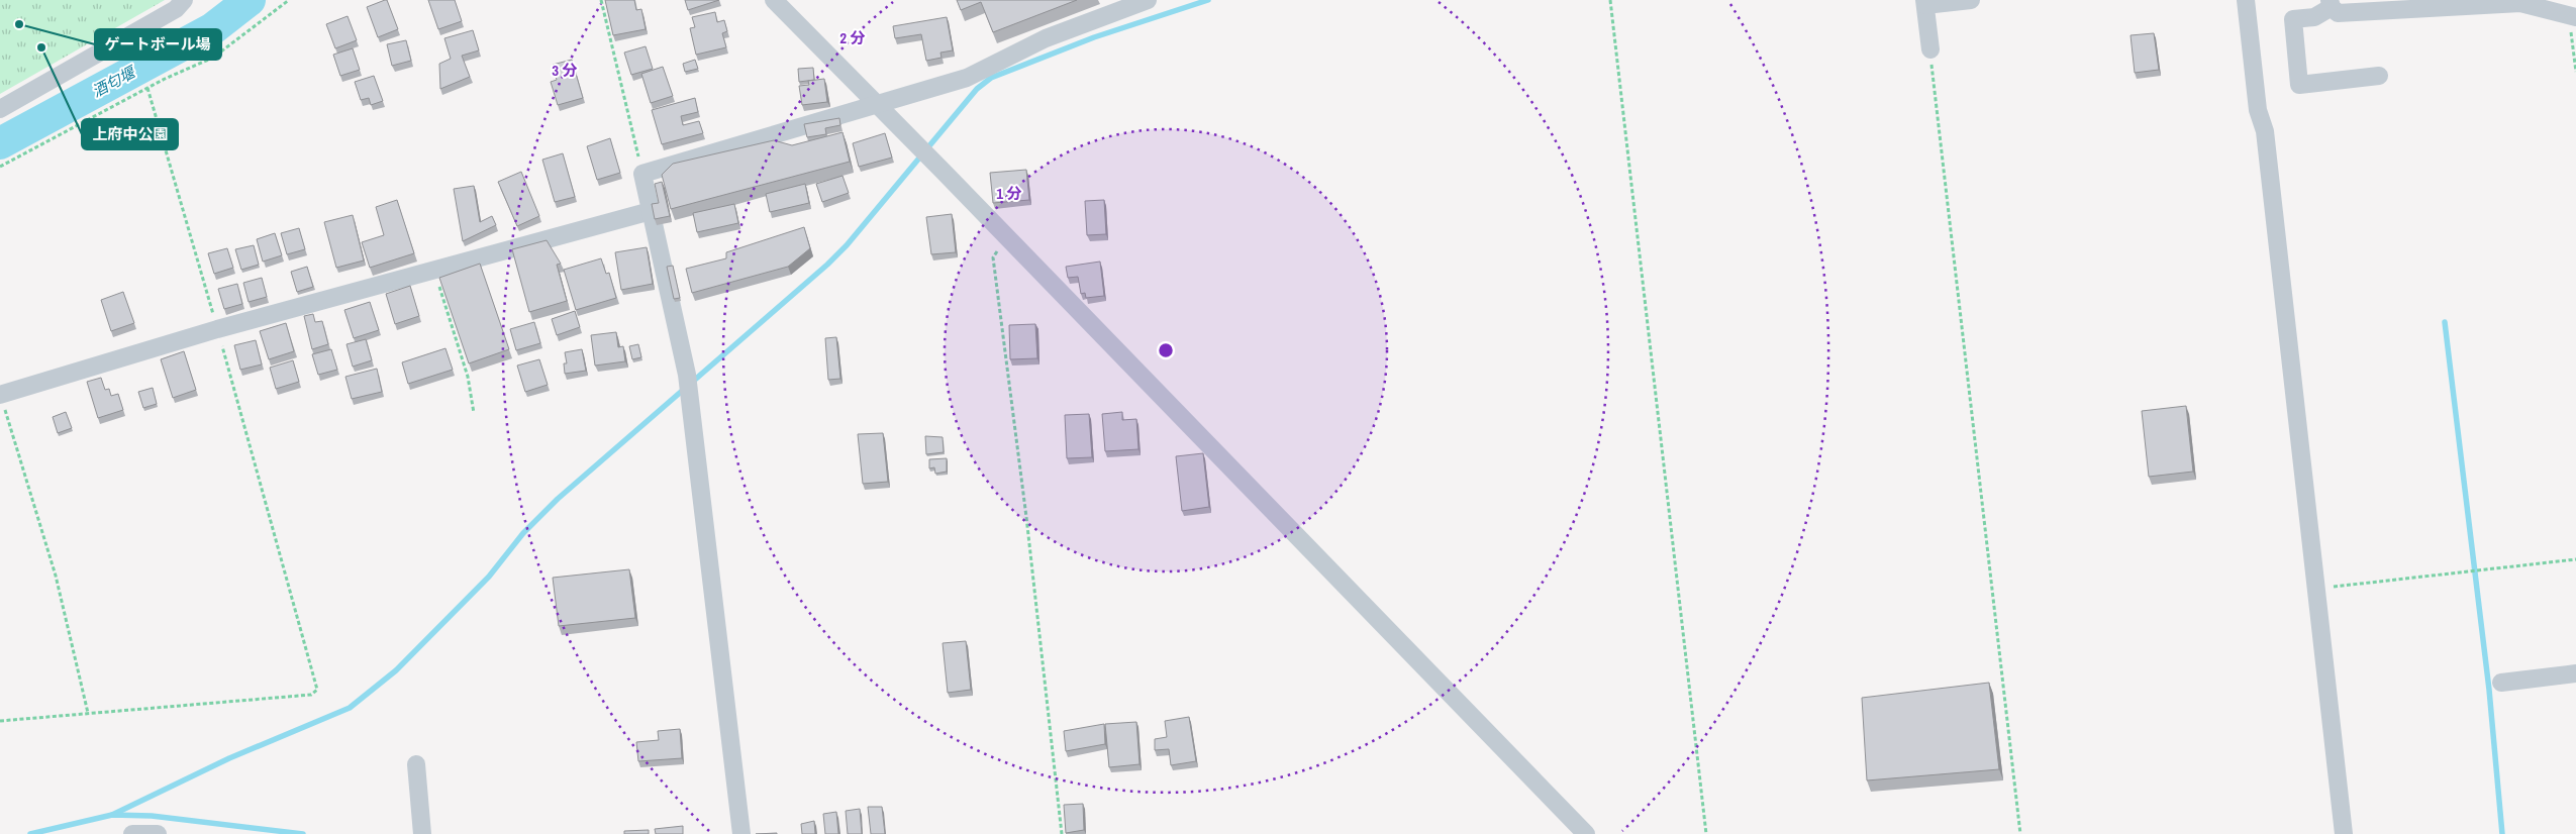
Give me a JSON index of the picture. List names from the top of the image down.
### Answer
{
  "water": ["酒匂堰"],
  "places": ["ゲートボール場", "上府中公園"],
  "rings": ["2 分", "3 分", "1 分"]
}
